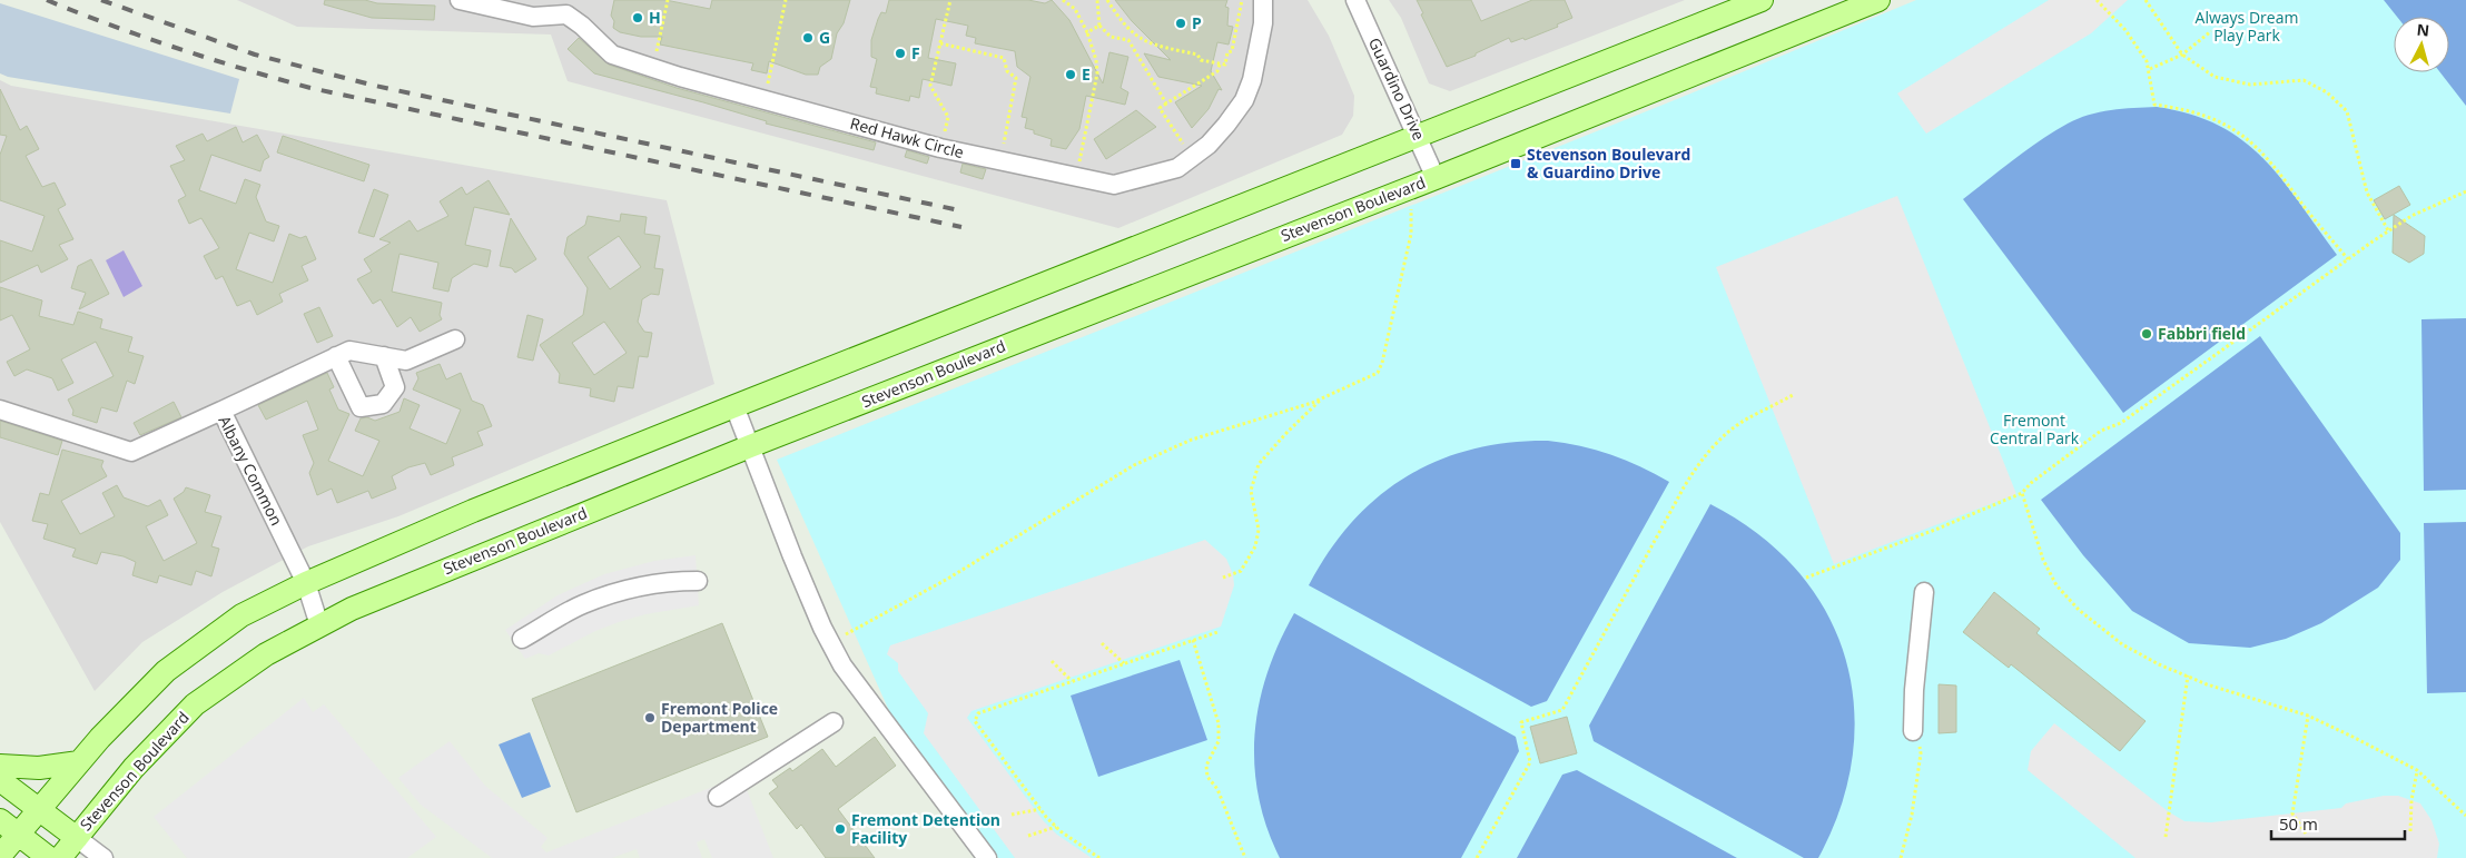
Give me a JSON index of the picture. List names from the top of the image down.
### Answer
{
  "streets": {
    "main road": ["Stevenson Boulevard"],
    "street": ["Guardino Drive", "Red Hawk Circle", "Albany Common"]
  },
  "crossings": [
    ["Guardino Drive", "Stevenson Boulevard"],
    ["Stevenson Boulevard", "Albany Common"]
  ],
  "parks": ["Always Dream Play Park", "Fremont Central Park"],
  "places": {
    "other": [
      "H",
      "P",
      "G",
      "F",
      "E",
      "Fabbri field",
      "Fremont Police Department",
      "Fremont Detention Facility"
    ],
    "transit": ["Stevenson Boulevard & Guardino Drive"]
  },
  "scale_bar": "50 m",
  "north": "top"
}
